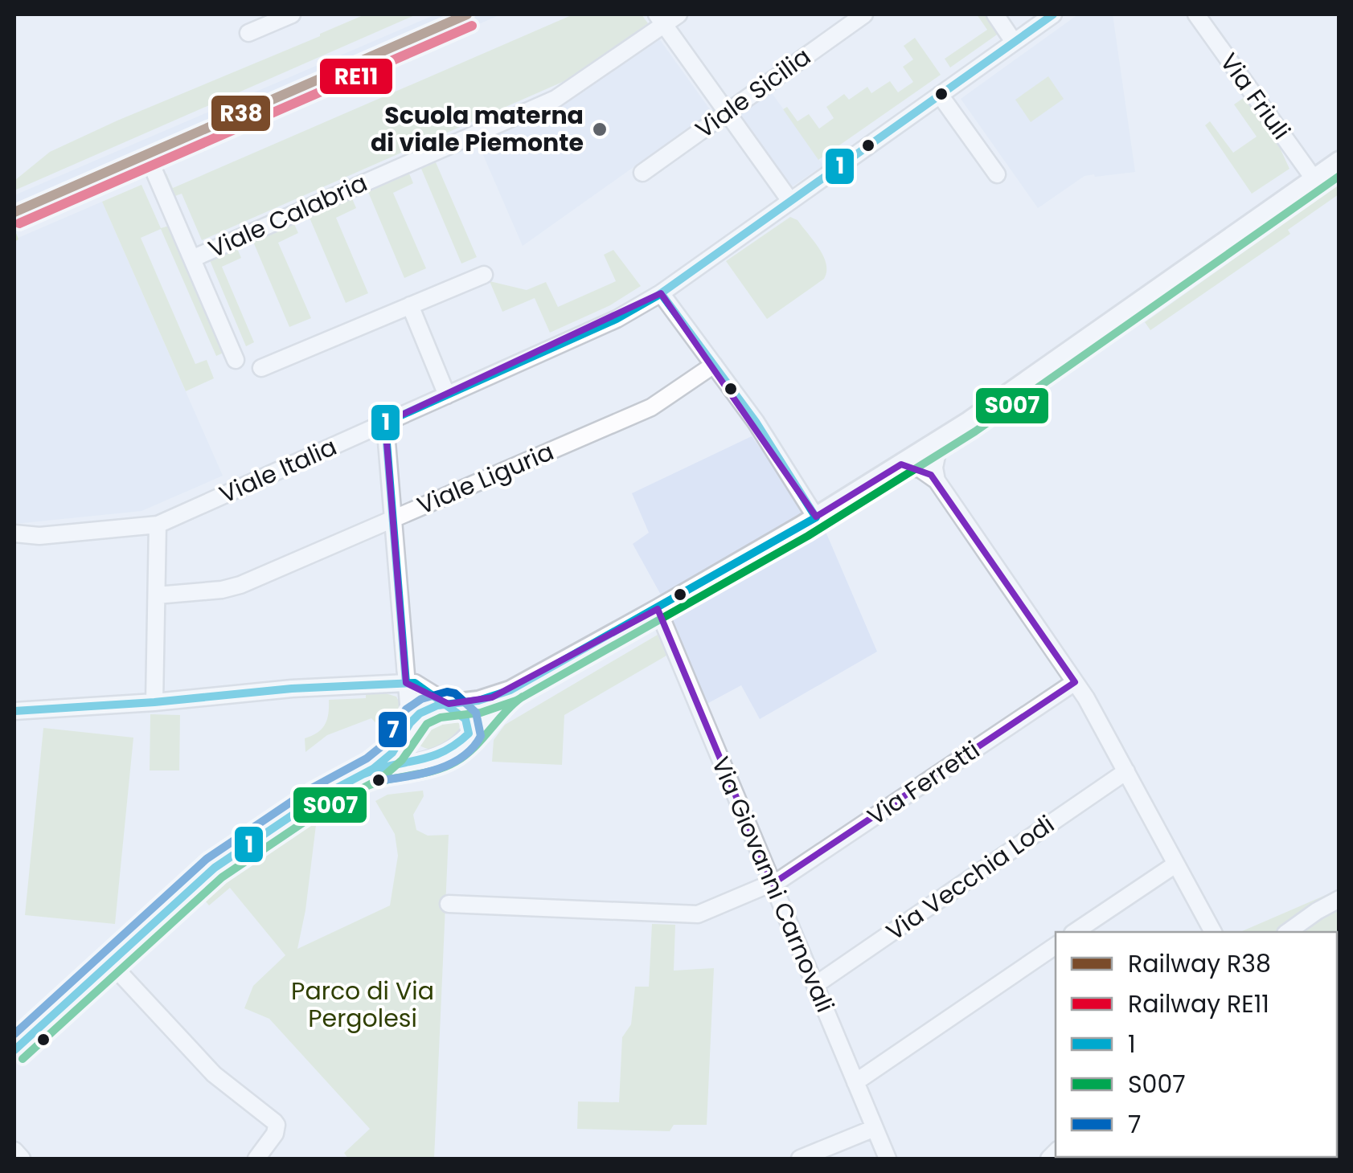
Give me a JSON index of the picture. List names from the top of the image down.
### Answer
{
  "streets": {
    "street": [
      "Viale Sicilia",
      "Via Friuli",
      "Viale Calabria",
      "Viale Italia",
      "Viale Liguria",
      "Via Ferretti",
      "Via Vecchia Lodi",
      "Via Giovanni Carnovali"
    ]
  },
  "crossings": [
    ["Via Ferretti", "Via Giovanni Carnovali"],
    ["Via Vecchia Lodi", "Via Giovanni Carnovali"]
  ],
  "parks": ["Parco di Via Pergolesi"],
  "places": ["Scuola materna di viale Piemonte"],
  "lines": [
    "rail line R38",
    "transit line 1",
    "rail line RE11",
    "transit line S007",
    "transit line 7"
  ],
  "legend": [
    "Railway R38",
    "Railway RE11",
    "1",
    "S007",
    "7"
  ]
}
